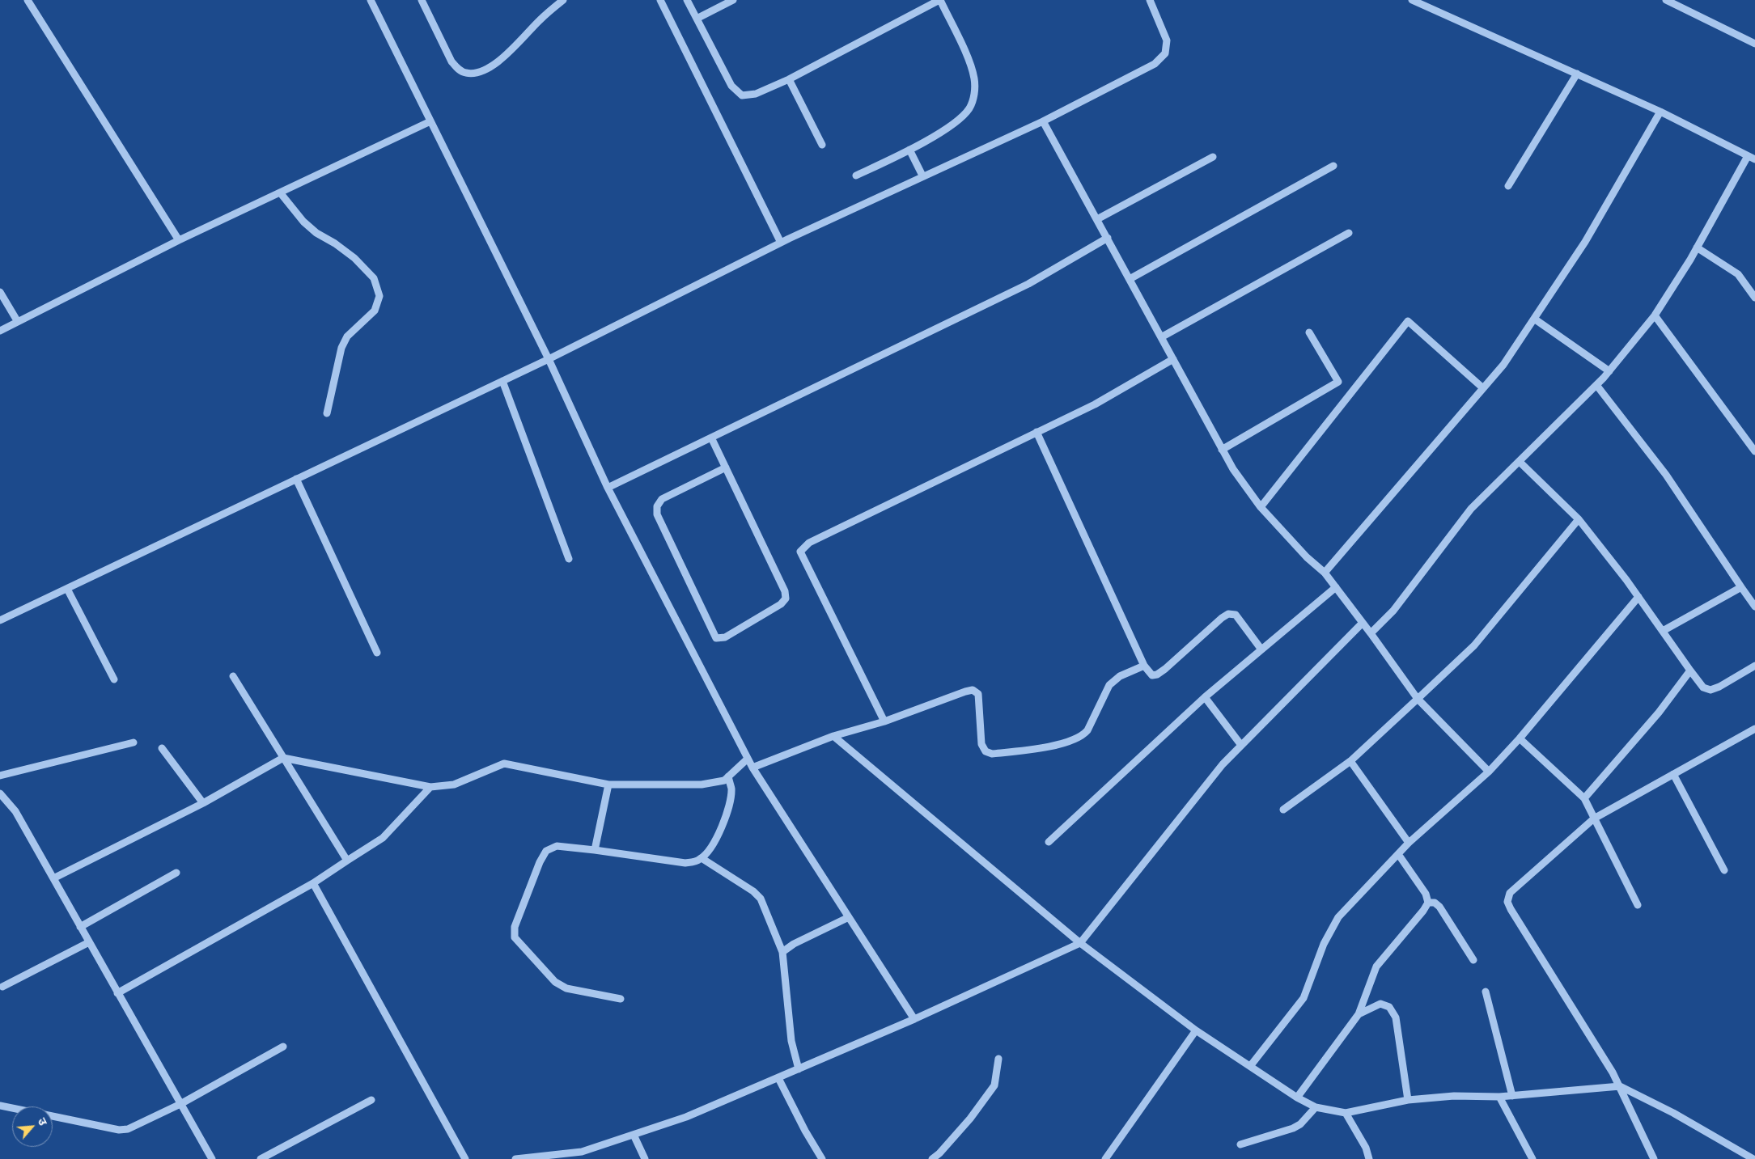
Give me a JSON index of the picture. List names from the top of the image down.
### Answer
{
  "north": "top right"
}
